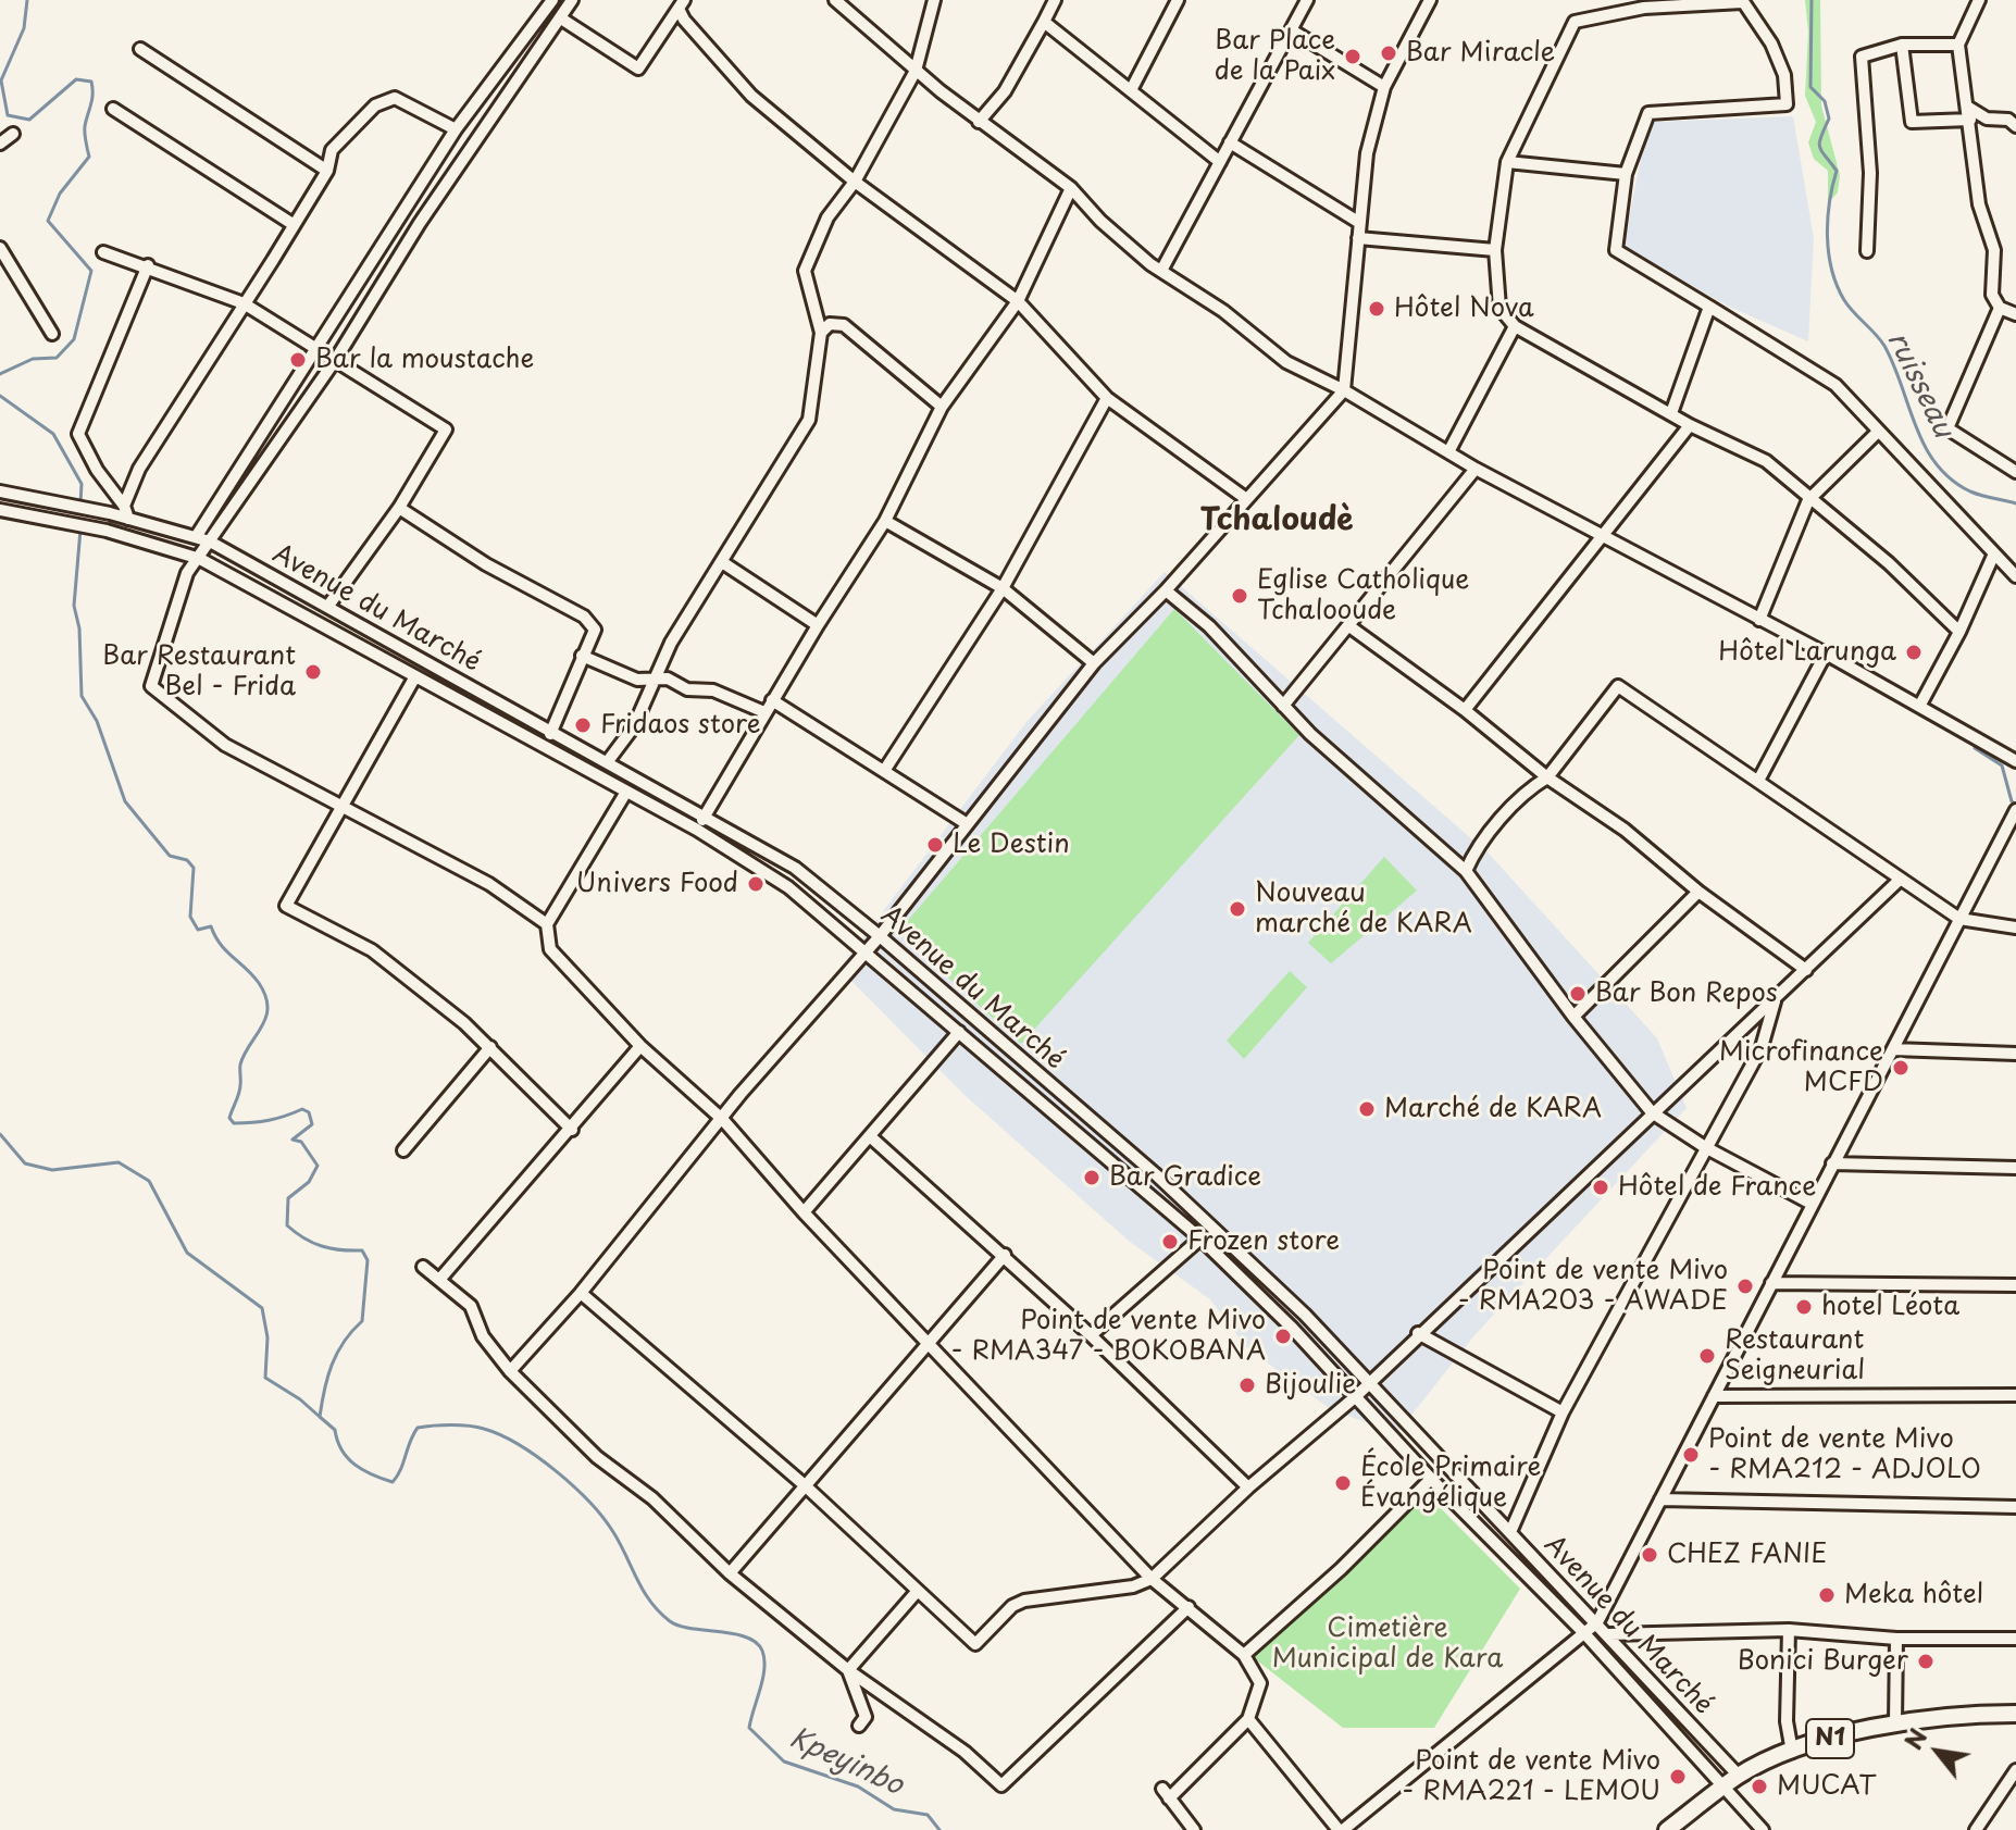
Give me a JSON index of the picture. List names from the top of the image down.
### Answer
{
  "streets": {
    "highway": ["N1"],
    "street": ["Avenue du Marché"]
  },
  "crossings": [
    ["Avenue du Marché", "N1"]
  ],
  "districts": ["Tchaloudè"],
  "water": ["ruisseau", "Kpeyinbo"],
  "parks": ["Cimetière Municipal de Kara"],
  "places": [
    "Bar Miracle",
    "Bar Place de la Paix",
    "Hôtel Nova",
    "Bar la moustache",
    "Eglise Catholique Tchalooude",
    "Hôtel Larunga",
    "Bar Restaurant Bel - Frida",
    "Fridaos store",
    "Le Destin",
    "Univers Food",
    "Nouveau marché de KARA",
    "Bar Bon Repos",
    "Microfinance MCFD",
    "Marché de KARA",
    "Bar Gradice",
    "Hôtel de France",
    "Frozen store",
    "Point de vente Mivo - RMA203 - AWADE",
    "hotel Léota",
    "Point de vente Mivo - RMA347 - BOKOBANA",
    "Restaurant Seigneurial",
    "Bijoulie",
    "Point de vente Mivo - RMA212 - ADJOLO",
    "École Primaire Évangélique",
    "CHEZ FANIE",
    "Meka hôtel",
    "Bonici Burger",
    "Point de vente Mivo - RMA221 - LEMOU",
    "MUCAT"
  ],
  "north": "top left"
}
